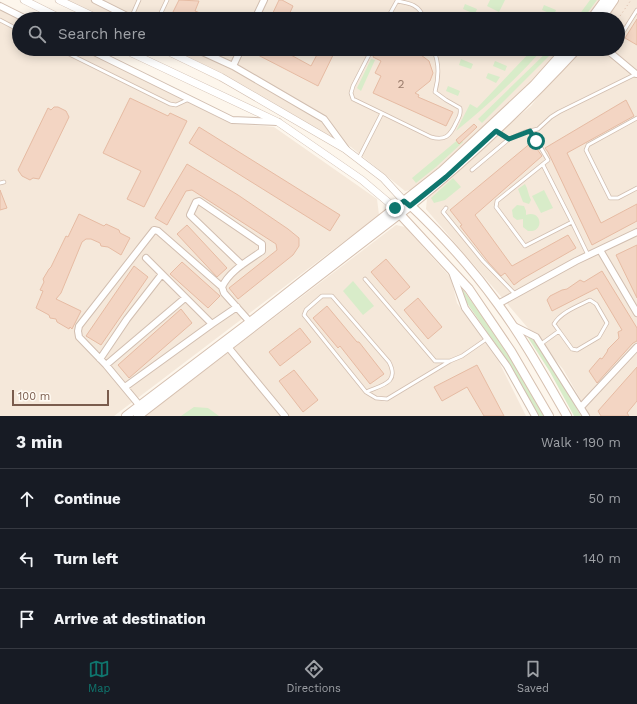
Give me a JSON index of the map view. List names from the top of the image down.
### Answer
{
  "house_numbers": ["2"],
  "scale_bar": "100 m",
  "page": {
    "search": "Search here",
    "scale": "100 m",
    "heading": ["3 min", "Walk · 190 m"],
    "list": [
      ["Continue", "50 m"],
      ["Turn left", "140 m"],
      "Arrive at destination"
    ],
    "nav": ["Map", "Directions", "Saved"]
  }
}
